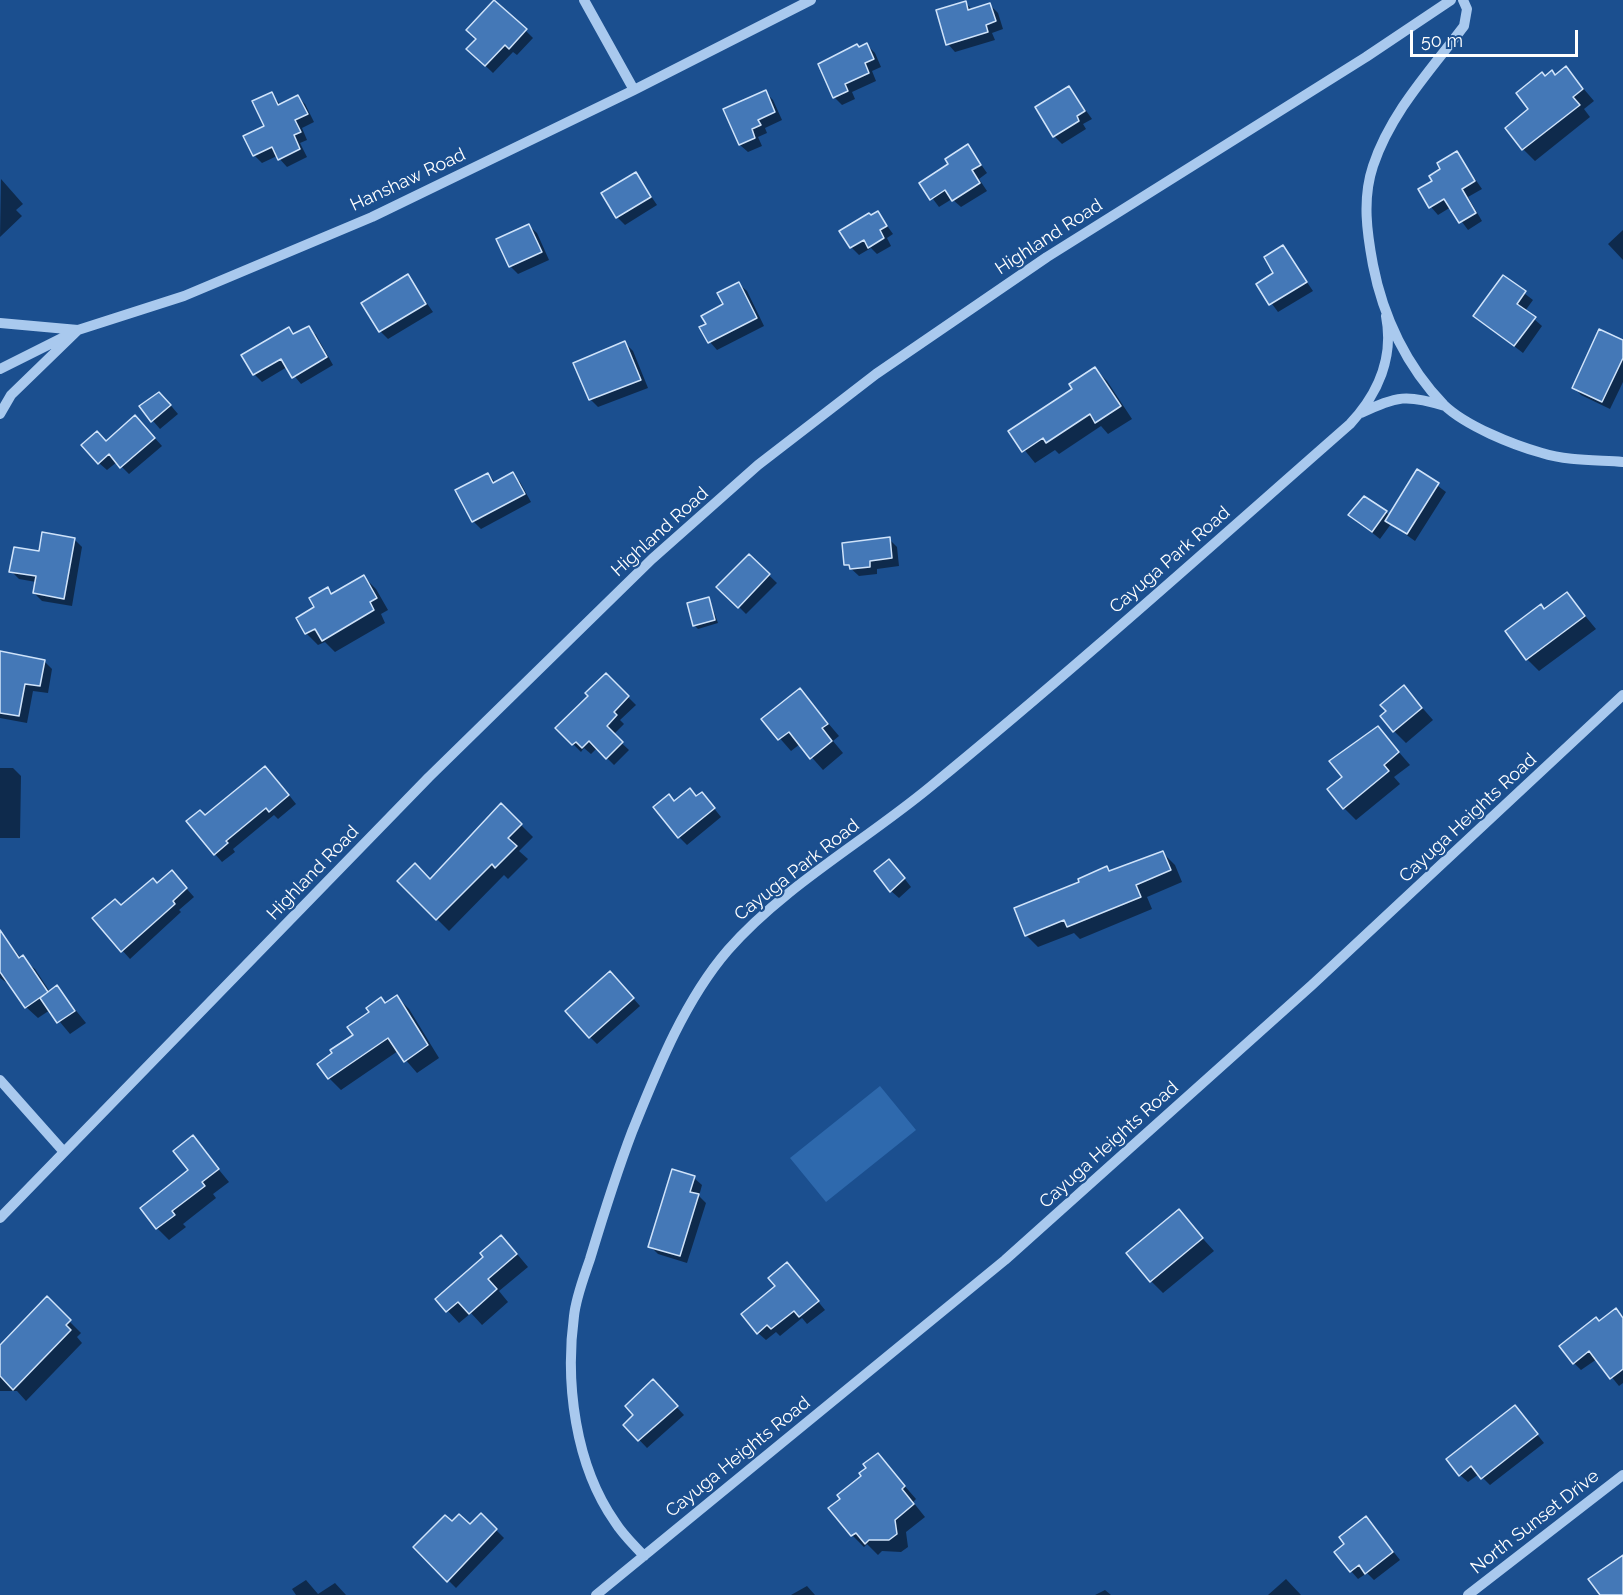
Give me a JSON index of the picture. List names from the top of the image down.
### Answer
{
  "streets": {
    "street": [
      "Hanshaw Road",
      "Highland Road",
      "Cayuga Park Road",
      "Cayuga Heights Road",
      "North Sunset Drive"
    ]
  },
  "crossings": [
    ["Cayuga Park Road", "Cayuga Heights Road"]
  ],
  "scale_bar": "50 m"
}
